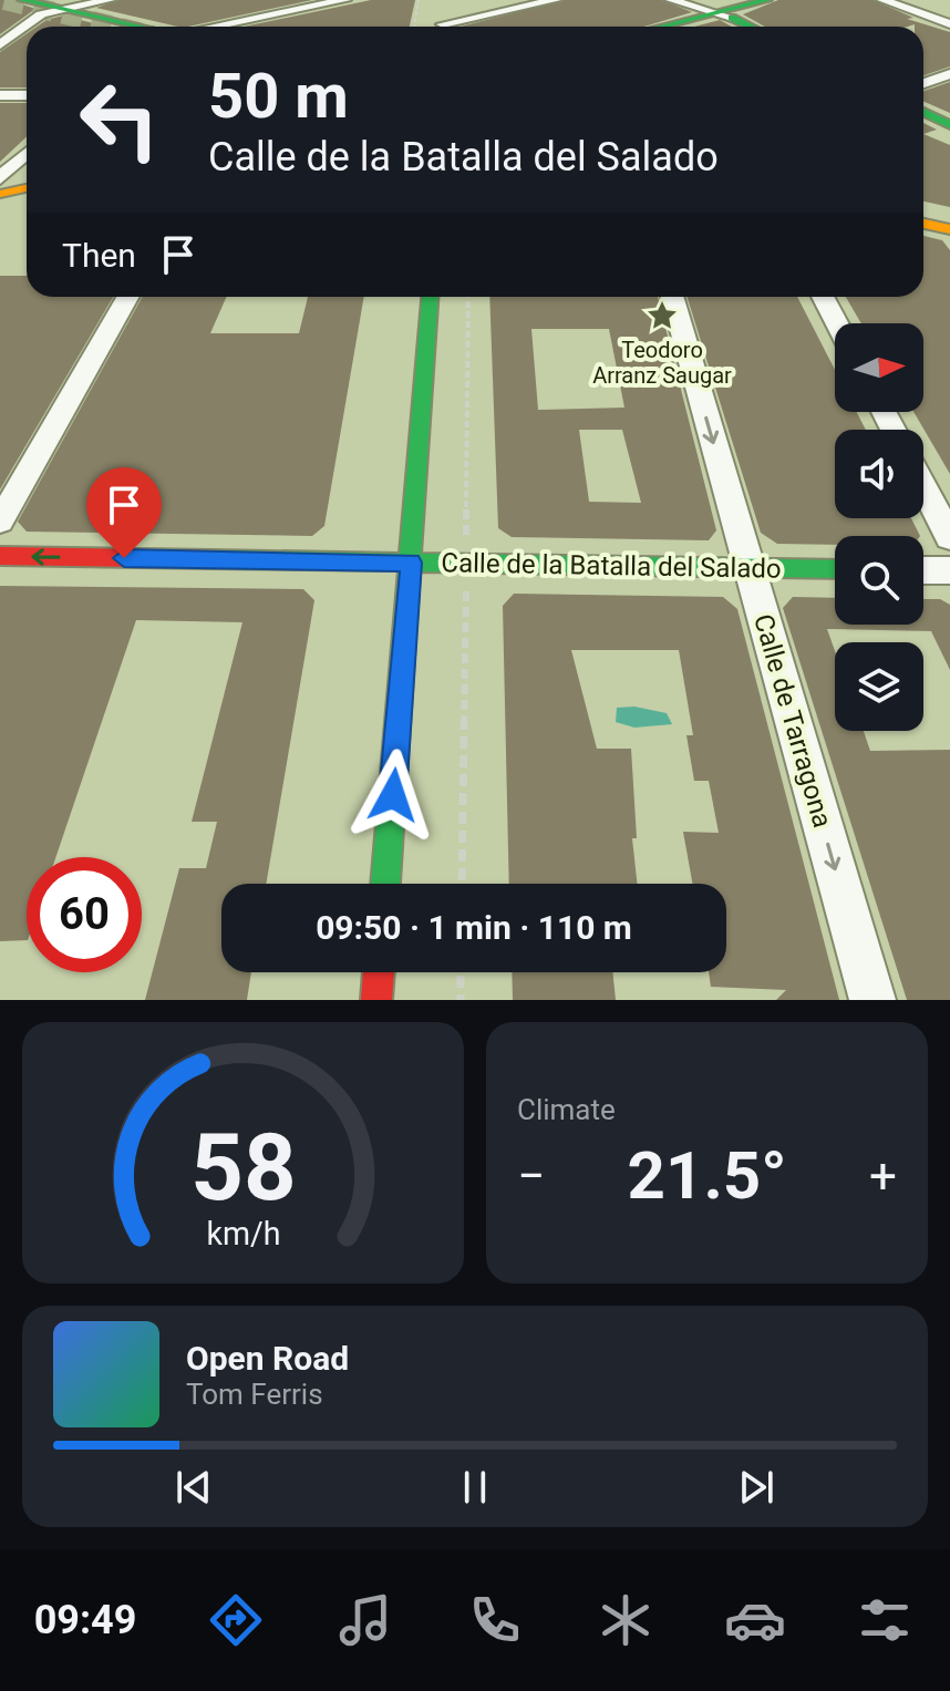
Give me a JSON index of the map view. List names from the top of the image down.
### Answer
{
  "streets": {
    "main road": ["Calle de la Batalla del Salado"],
    "street": ["Calle de Tarragona"]
  },
  "crossings": [
    ["Calle de la Batalla del Salado", "Calle de Tarragona"]
  ],
  "one_way": ["Calle de la Batalla del Salado", "Calle de Tarragona"],
  "places": {
    "place": ["Teodoro Arranz Saugar"]
  },
  "north": "right",
  "page": {
    "turn": ["50 m", "Calle de la Batalla del Salado"],
    "then": "Then",
    "limit": "60",
    "trip": "09:50 · 1 min · 110 m",
    "tile": "Climate",
    "heat": ["−", "21.5°", "+"],
    "song": ["Open Road", "Tom Ferris"],
    "tabs": "09:49",
    "gauge": ["58", "km/h"]
  }
}
